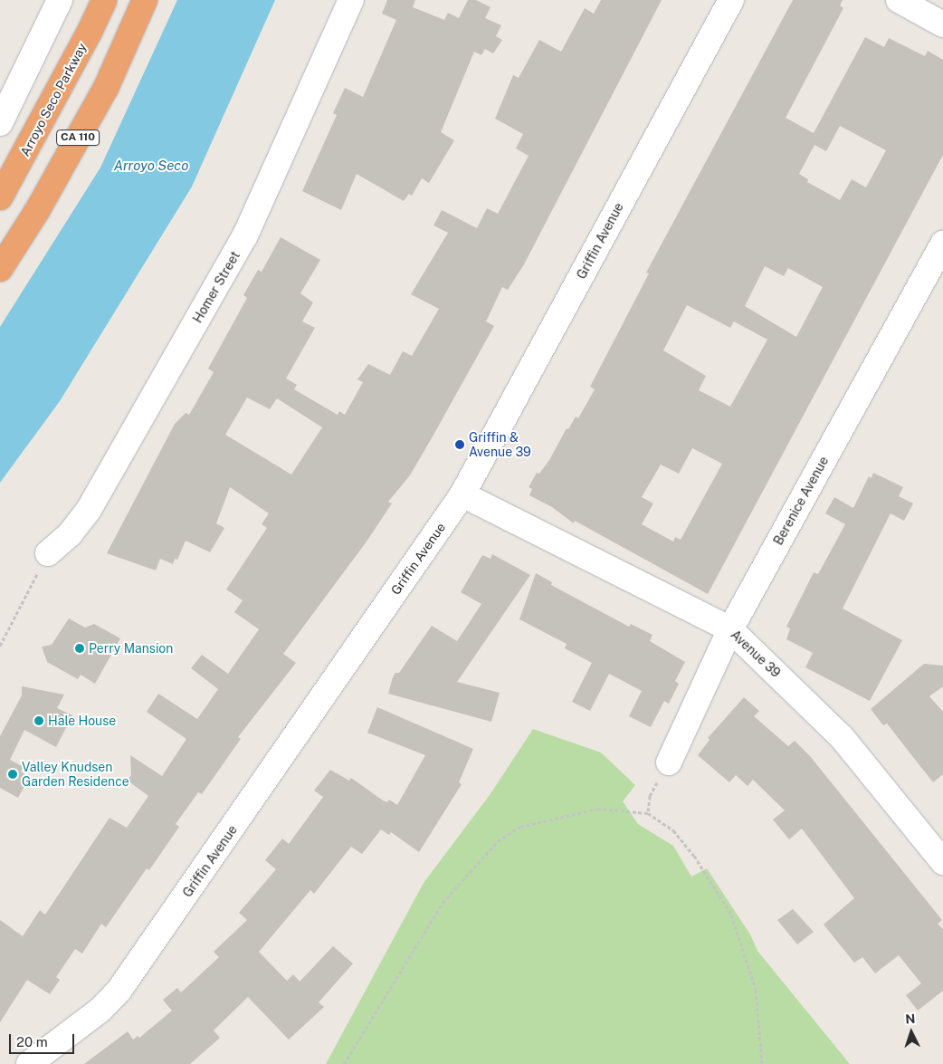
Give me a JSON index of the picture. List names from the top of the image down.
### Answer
{
  "streets": {
    "highway": ["Arroyo Seco Parkway", "CA 110"],
    "street": [
      "Griffin Avenue",
      "Homer Street",
      "Berenice Avenue",
      "Avenue 39"
    ]
  },
  "crossings": [
    ["Griffin Avenue", "Avenue 39"],
    ["Berenice Avenue", "Avenue 39"]
  ],
  "water": ["Arroyo Seco"],
  "places": [
    "Griffin & Avenue 39",
    "Perry Mansion",
    "Hale House",
    "Valley Knudsen Garden Residence"
  ],
  "scale_bar": "20 m",
  "north": "top"
}
